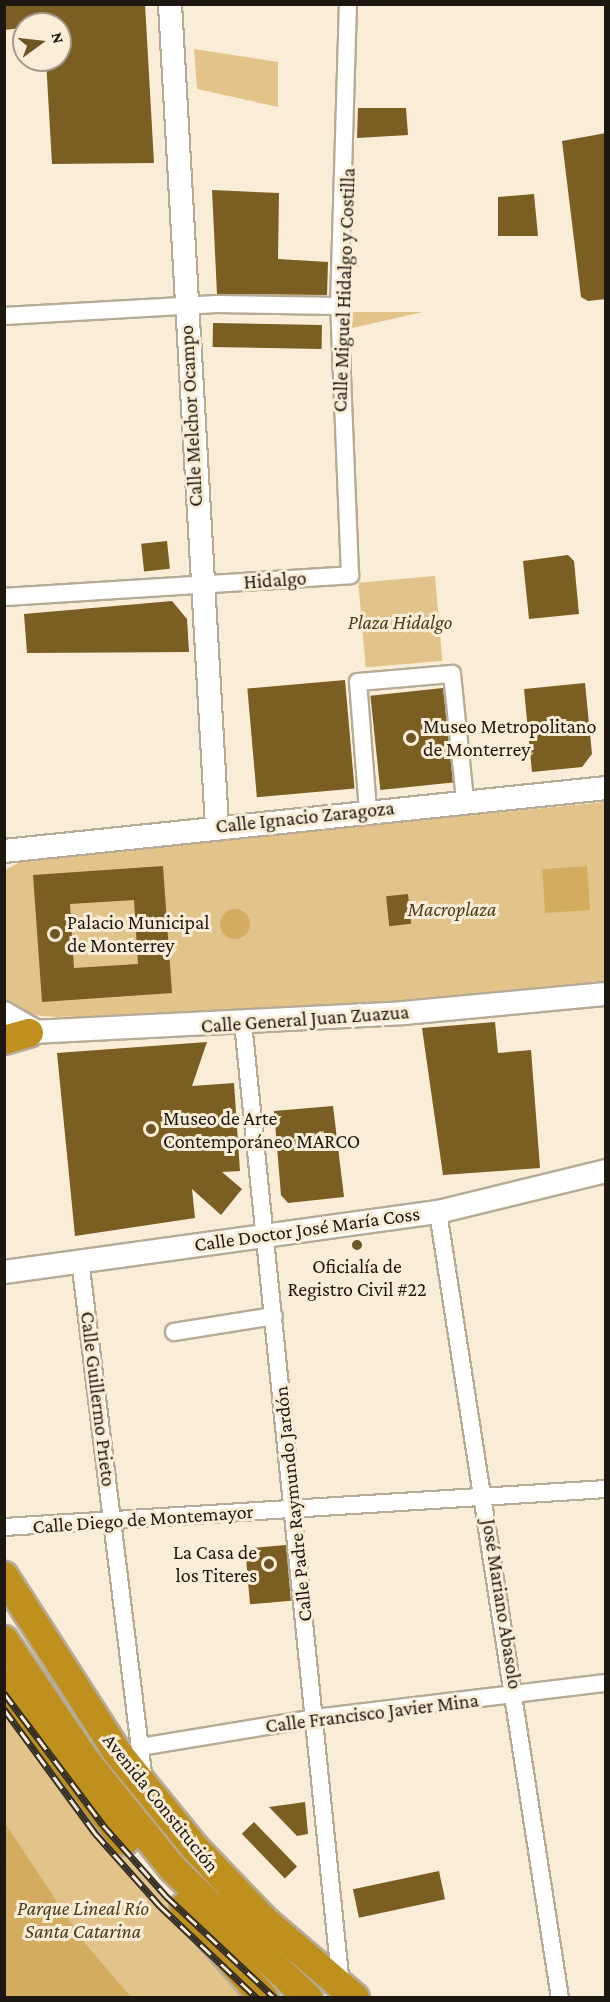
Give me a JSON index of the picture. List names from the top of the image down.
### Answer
{
  "streets": {
    "highway": ["Avenida Constitución"],
    "street": [
      "Calle Miguel Hidalgo y Costilla",
      "Calle Melchor Ocampo",
      "Hidalgo",
      "Calle Ignacio Zaragoza",
      "Calle General Juan Zuazua",
      "Calle Doctor José María Coss",
      "Calle Guillermo Prieto",
      "Calle Padre Raymundo Jardón",
      "Calle Diego de Montemayor",
      "José Mariano Abasolo",
      "Calle Francisco Javier Mina"
    ]
  },
  "crossings": [
    ["Calle Miguel Hidalgo y Costilla", "Hidalgo"],
    ["Calle Melchor Ocampo", "Hidalgo"],
    ["Calle Melchor Ocampo", "Calle Ignacio Zaragoza"],
    ["Calle General Juan Zuazua", "Calle Padre Raymundo Jardón"],
    ["Calle Doctor José María Coss", "Calle Guillermo Prieto"],
    ["Calle Doctor José María Coss", "Calle Padre Raymundo Jardón"],
    ["Calle Doctor José María Coss", "José Mariano Abasolo"],
    ["Calle Guillermo Prieto", "Calle Diego de Montemayor"],
    ["Calle Guillermo Prieto", "Calle Francisco Javier Mina"],
    ["Calle Guillermo Prieto", "Avenida Constitución"],
    ["Calle Padre Raymundo Jardón", "Calle Diego de Montemayor"],
    ["Calle Padre Raymundo Jardón", "Calle Francisco Javier Mina"],
    ["Calle Padre Raymundo Jardón", "Avenida Constitución"],
    ["Calle Diego de Montemayor", "José Mariano Abasolo"],
    ["José Mariano Abasolo", "Calle Francisco Javier Mina"]
  ],
  "parks": ["Plaza Hidalgo", "Macroplaza", "Parque Lineal Río Santa Catarina"],
  "places": [
    "Museo Metropolitano de Monterrey",
    "Palacio Municipal de Monterrey",
    "Museo de Arte Contemporáneo MARCO",
    "Oficialía de Registro Civil #22",
    "La Casa de los Titeres"
  ],
  "north": "right"
}
